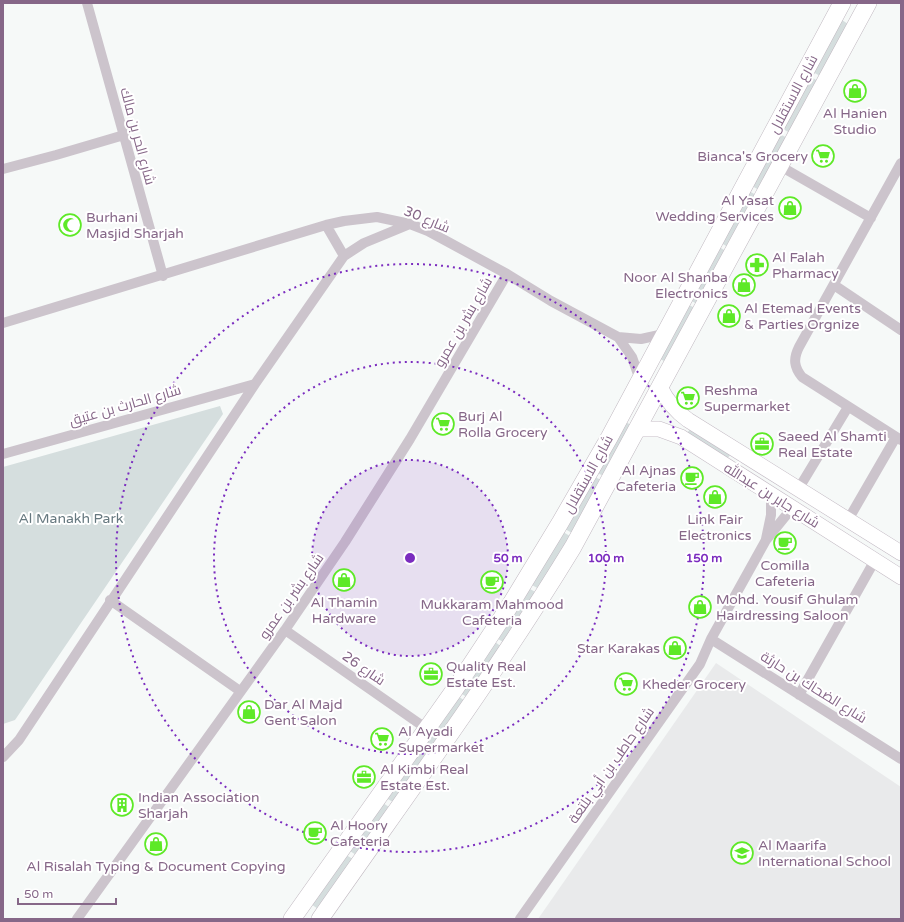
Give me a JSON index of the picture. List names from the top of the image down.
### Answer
{
  "streets": {
    "main road": ["شارع الاستقلال"],
    "street": [
      "شارع الحر بن مالك",
      "شارع 30",
      "شارع بشر بن عمرو",
      "شارع الحارث بن عتيق",
      "شارع جابر بن عبدالله",
      "شارع 26",
      "شارع الضحاك بن حارثة",
      "شارع حاطب بن أبي بلتعة"
    ]
  },
  "crossings": [
    ["شارع الاستقلال", "شارع 30"],
    ["شارع الاستقلال", "شارع جابر بن عبدالله"],
    ["شارع الاستقلال", "شارع 26"],
    ["شارع الحر بن مالك", "شارع 30"],
    ["شارع 30", "شارع بشر بن عمرو"],
    ["شارع بشر بن عمرو", "شارع 26"],
    ["شارع جابر بن عبدالله", "شارع حاطب بن أبي بلتعة"],
    ["شارع الضحاك بن حارثة", "شارع حاطب بن أبي بلتعة"]
  ],
  "parks": ["Al Manakh Park"],
  "places": {
    "shop": [
      "Al Hanien Studio",
      "Al Yasat Wedding Services",
      "Noor Al Shanba Electronics",
      "Al Etemad Events & Parties Orgnize",
      "Link Fair Electronics",
      "Al Thamin Hardware",
      "Mohd. Yousif Ghulam Hairdressing Saloon",
      "Star Karakas",
      "Dar Al Majd Gent Salon",
      "Al Risalah Typing & Document Copying"
    ],
    "supermarket": [
      "Bianca's Grocery",
      "Reshma Supermarket",
      "Burj Al Rolla Grocery",
      "Kheder Grocery",
      "Al Ayadi Supermarket"
    ],
    "mosque": ["Burhani Masjid Sharjah"],
    "pharmacy": ["Al Falah Pharmacy"],
    "office": ["Saeed Al Shamti Real Estate", "Quality Real Estate Est.", "Al Kimbi Real Estate Est."],
    "cafe": [
      "Al Ajnas Cafeteria",
      "Comilla Cafeteria",
      "Mukkaram Mahmood Cafeteria",
      "Al Hoory Cafeteria"
    ],
    "building": ["Indian Association Sharjah"],
    "school or university": ["Al Maarifa International School"]
  },
  "scale_bar": "50 m",
  "rings": ["50 m", "100 m", "150 m"]
}
